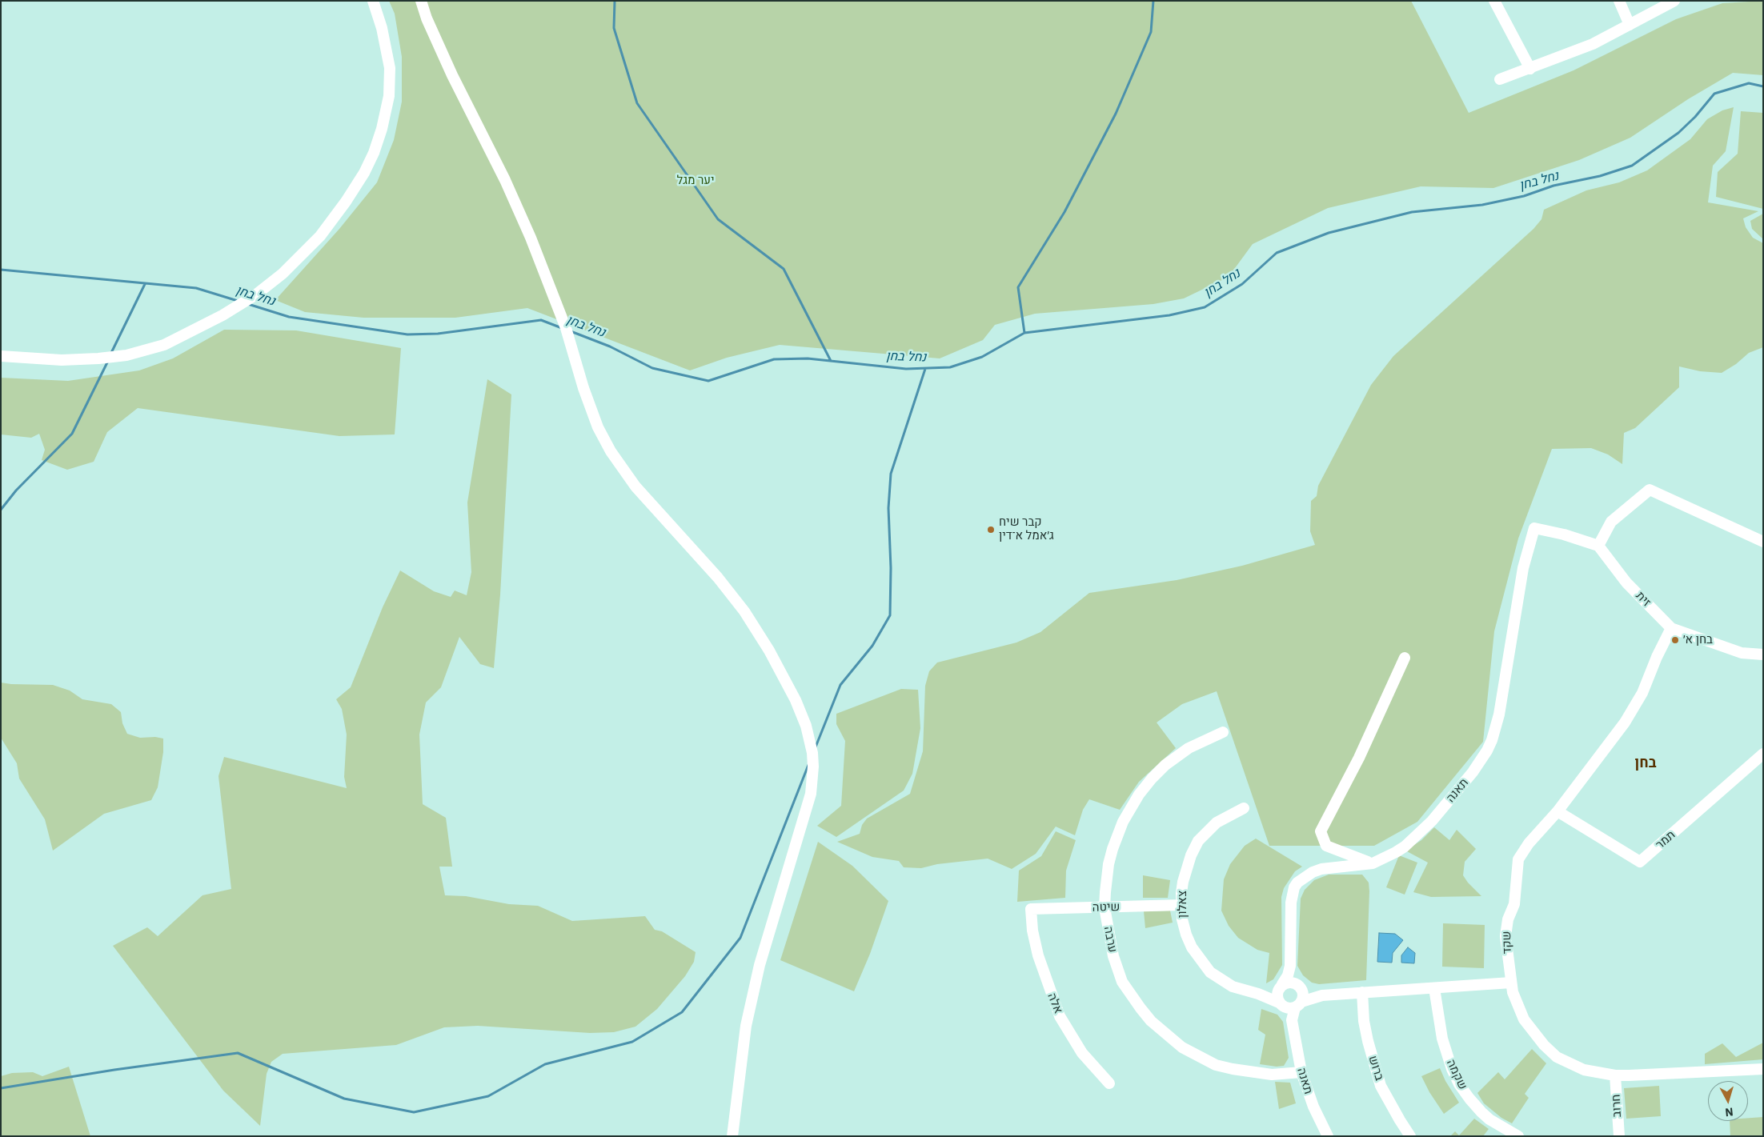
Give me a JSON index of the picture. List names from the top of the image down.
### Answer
{
  "streets": {
    "street": [
      "זית",
      "תאנה",
      "תמר",
      "צאלון",
      "שיטה",
      "ערבה",
      "שקד",
      "אלה",
      "ברוש",
      "שקמה",
      "חרוב"
    ]
  },
  "crossings": [
    ["זית", "תאנה"],
    ["זית", "שקד"],
    ["תאנה", "צאלון"],
    ["תאנה", "ערבה"],
    ["תמר", "שקד"],
    ["צאלון", "שיטה"],
    ["שיטה", "ערבה"],
    ["שיטה", "אלה"],
    ["שקד", "חרוב"]
  ],
  "districts": ["בחן"],
  "water": ["נחל בחן"],
  "parks": ["יער מגל"],
  "places": ["קבר שיח ג׳אמל א־דין", "בחן א׳"],
  "north": "bottom"
}
